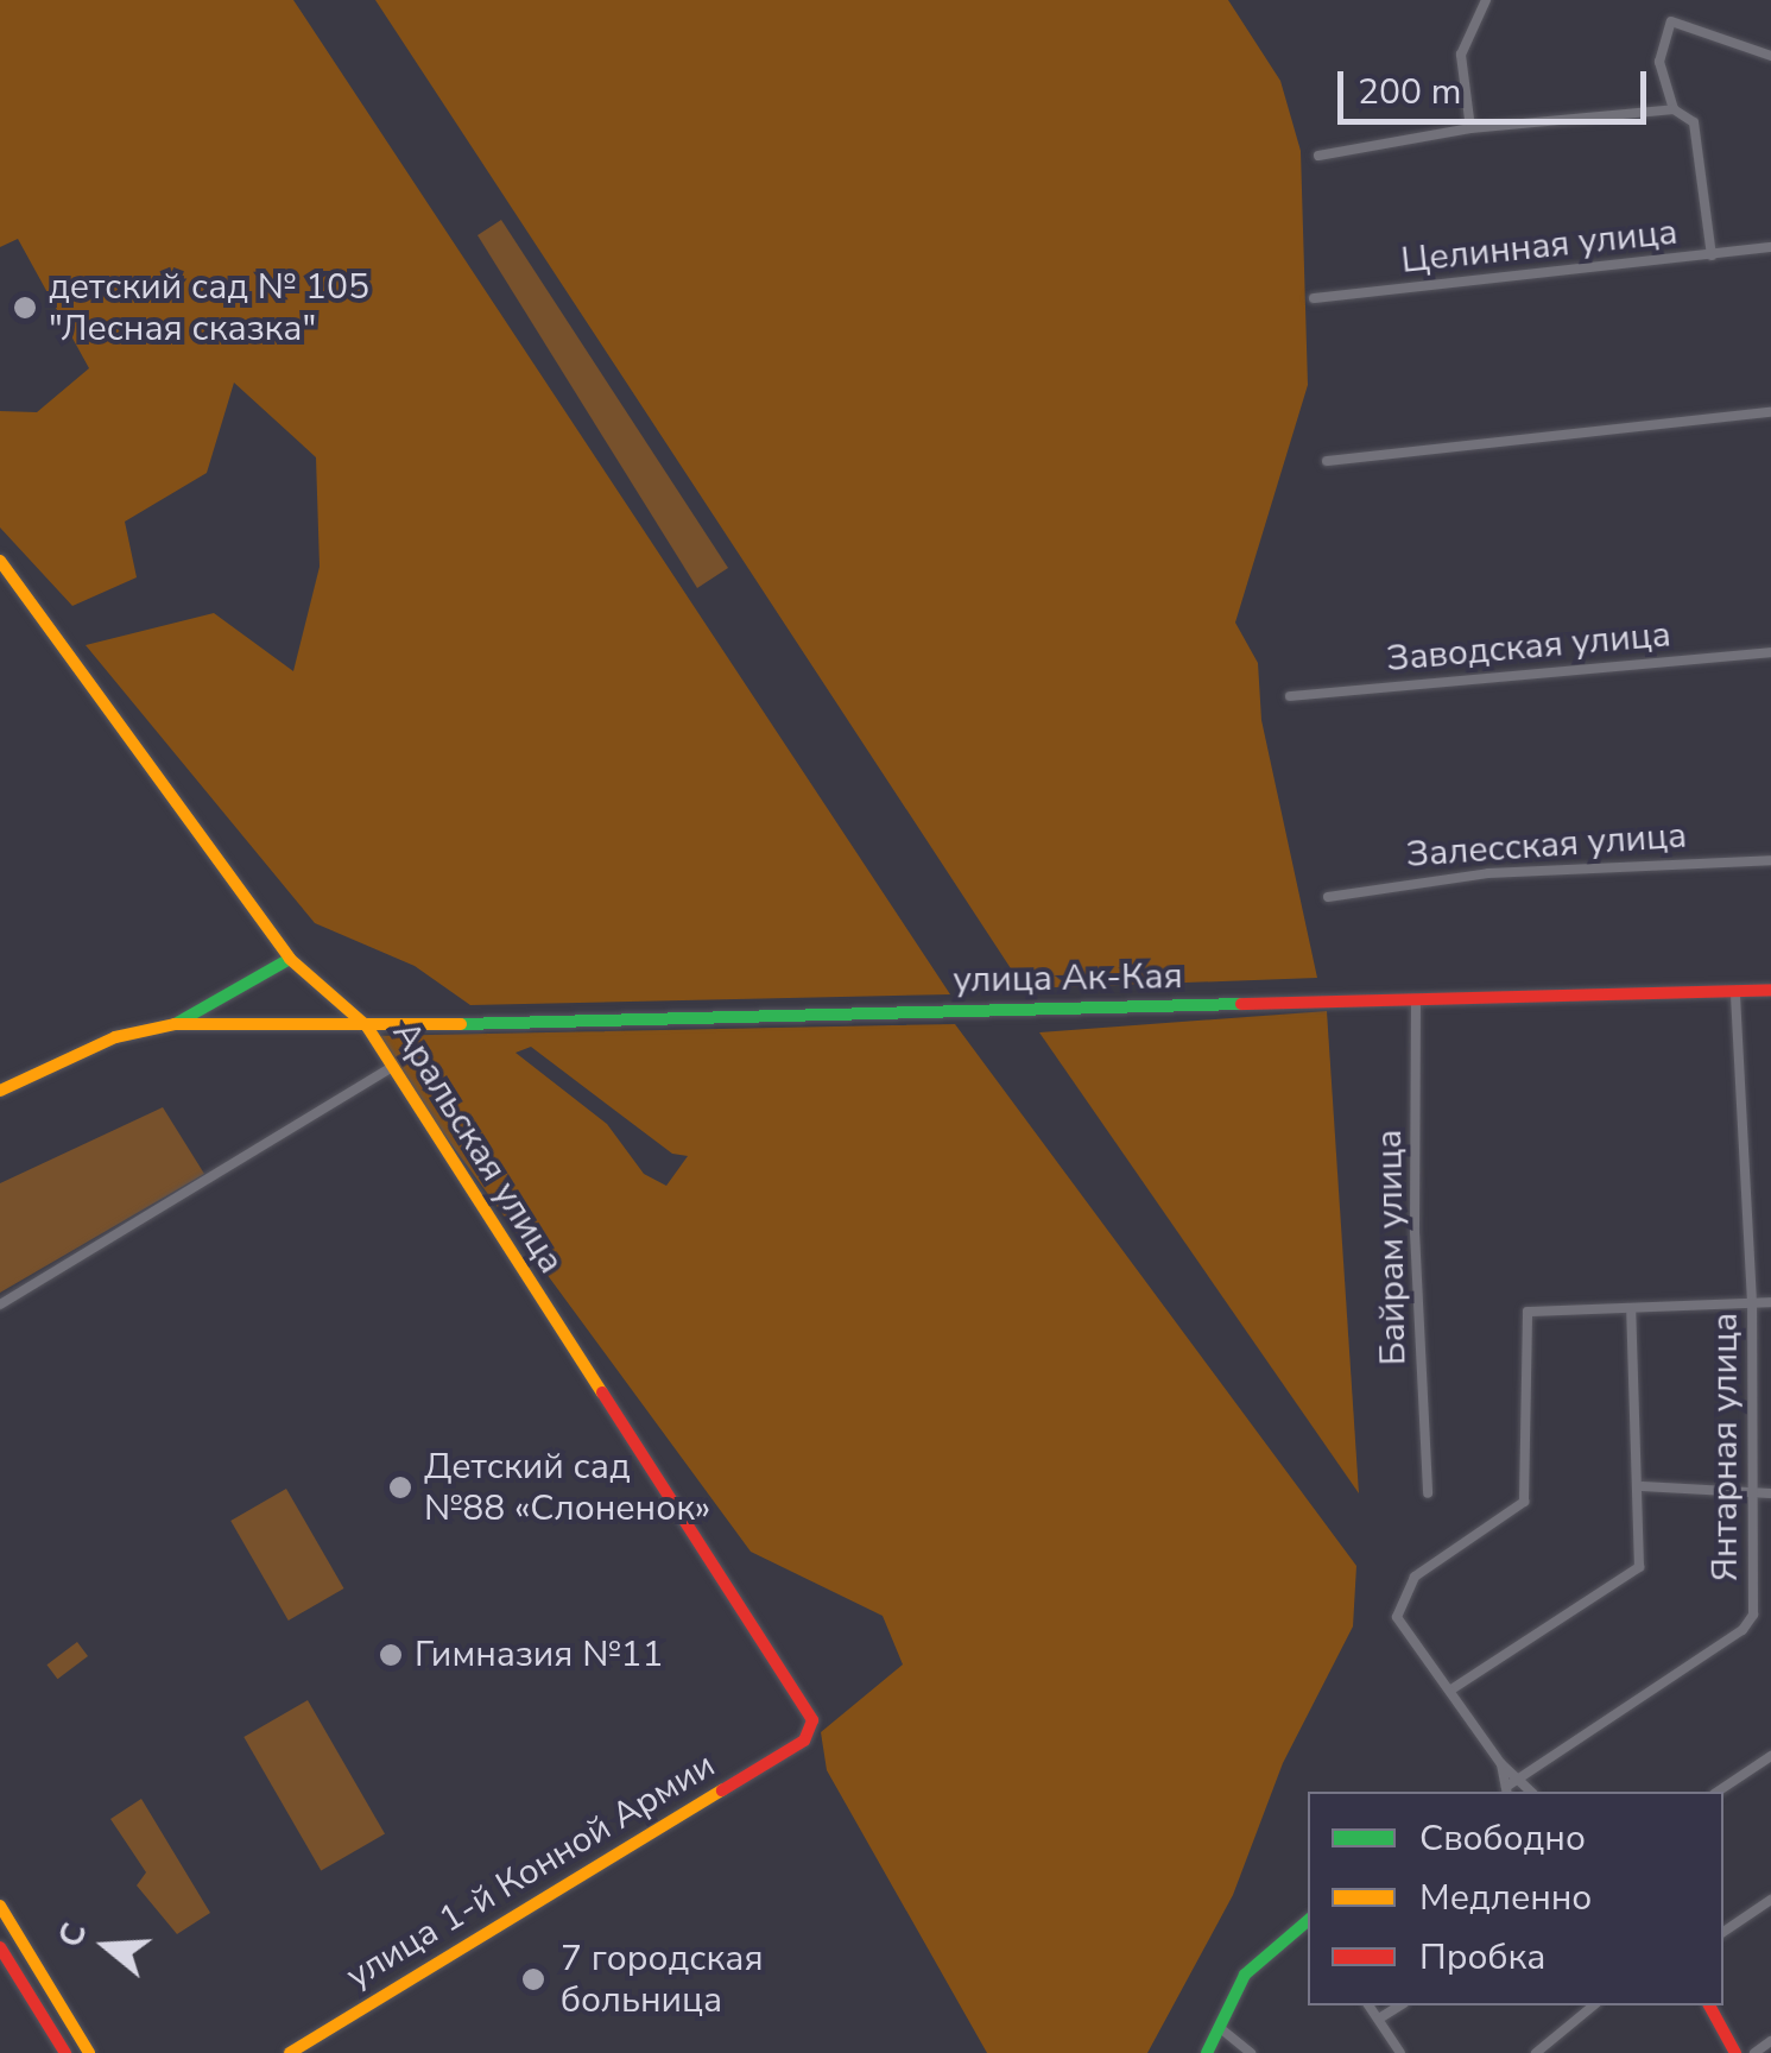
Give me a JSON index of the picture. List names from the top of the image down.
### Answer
{
  "streets": {
    "street": [
      "Целинная улица",
      "Заводская улица",
      "Залесская улица",
      "улица Ак-Кая",
      "Аральская улица",
      "Байрам улица",
      "Янтарная улица",
      "улица 1-й Конной Армии"
    ]
  },
  "crossings": [
    ["улица Ак-Кая", "Аральская улица"],
    ["улица Ак-Кая", "Байрам улица"],
    ["улица Ак-Кая", "Янтарная улица"],
    ["Аральская улица", "улица 1-й Конной Армии"]
  ],
  "places": [
    "детский сад № 105 \"Лесная сказка\"",
    "Детский сад №88 «Слоненок»",
    "Гимназия №11",
    "7 городская больница"
  ],
  "legend": ["Свободно", "Медленно", "Пробка"],
  "scale_bar": "200 m",
  "north": "left"
}
